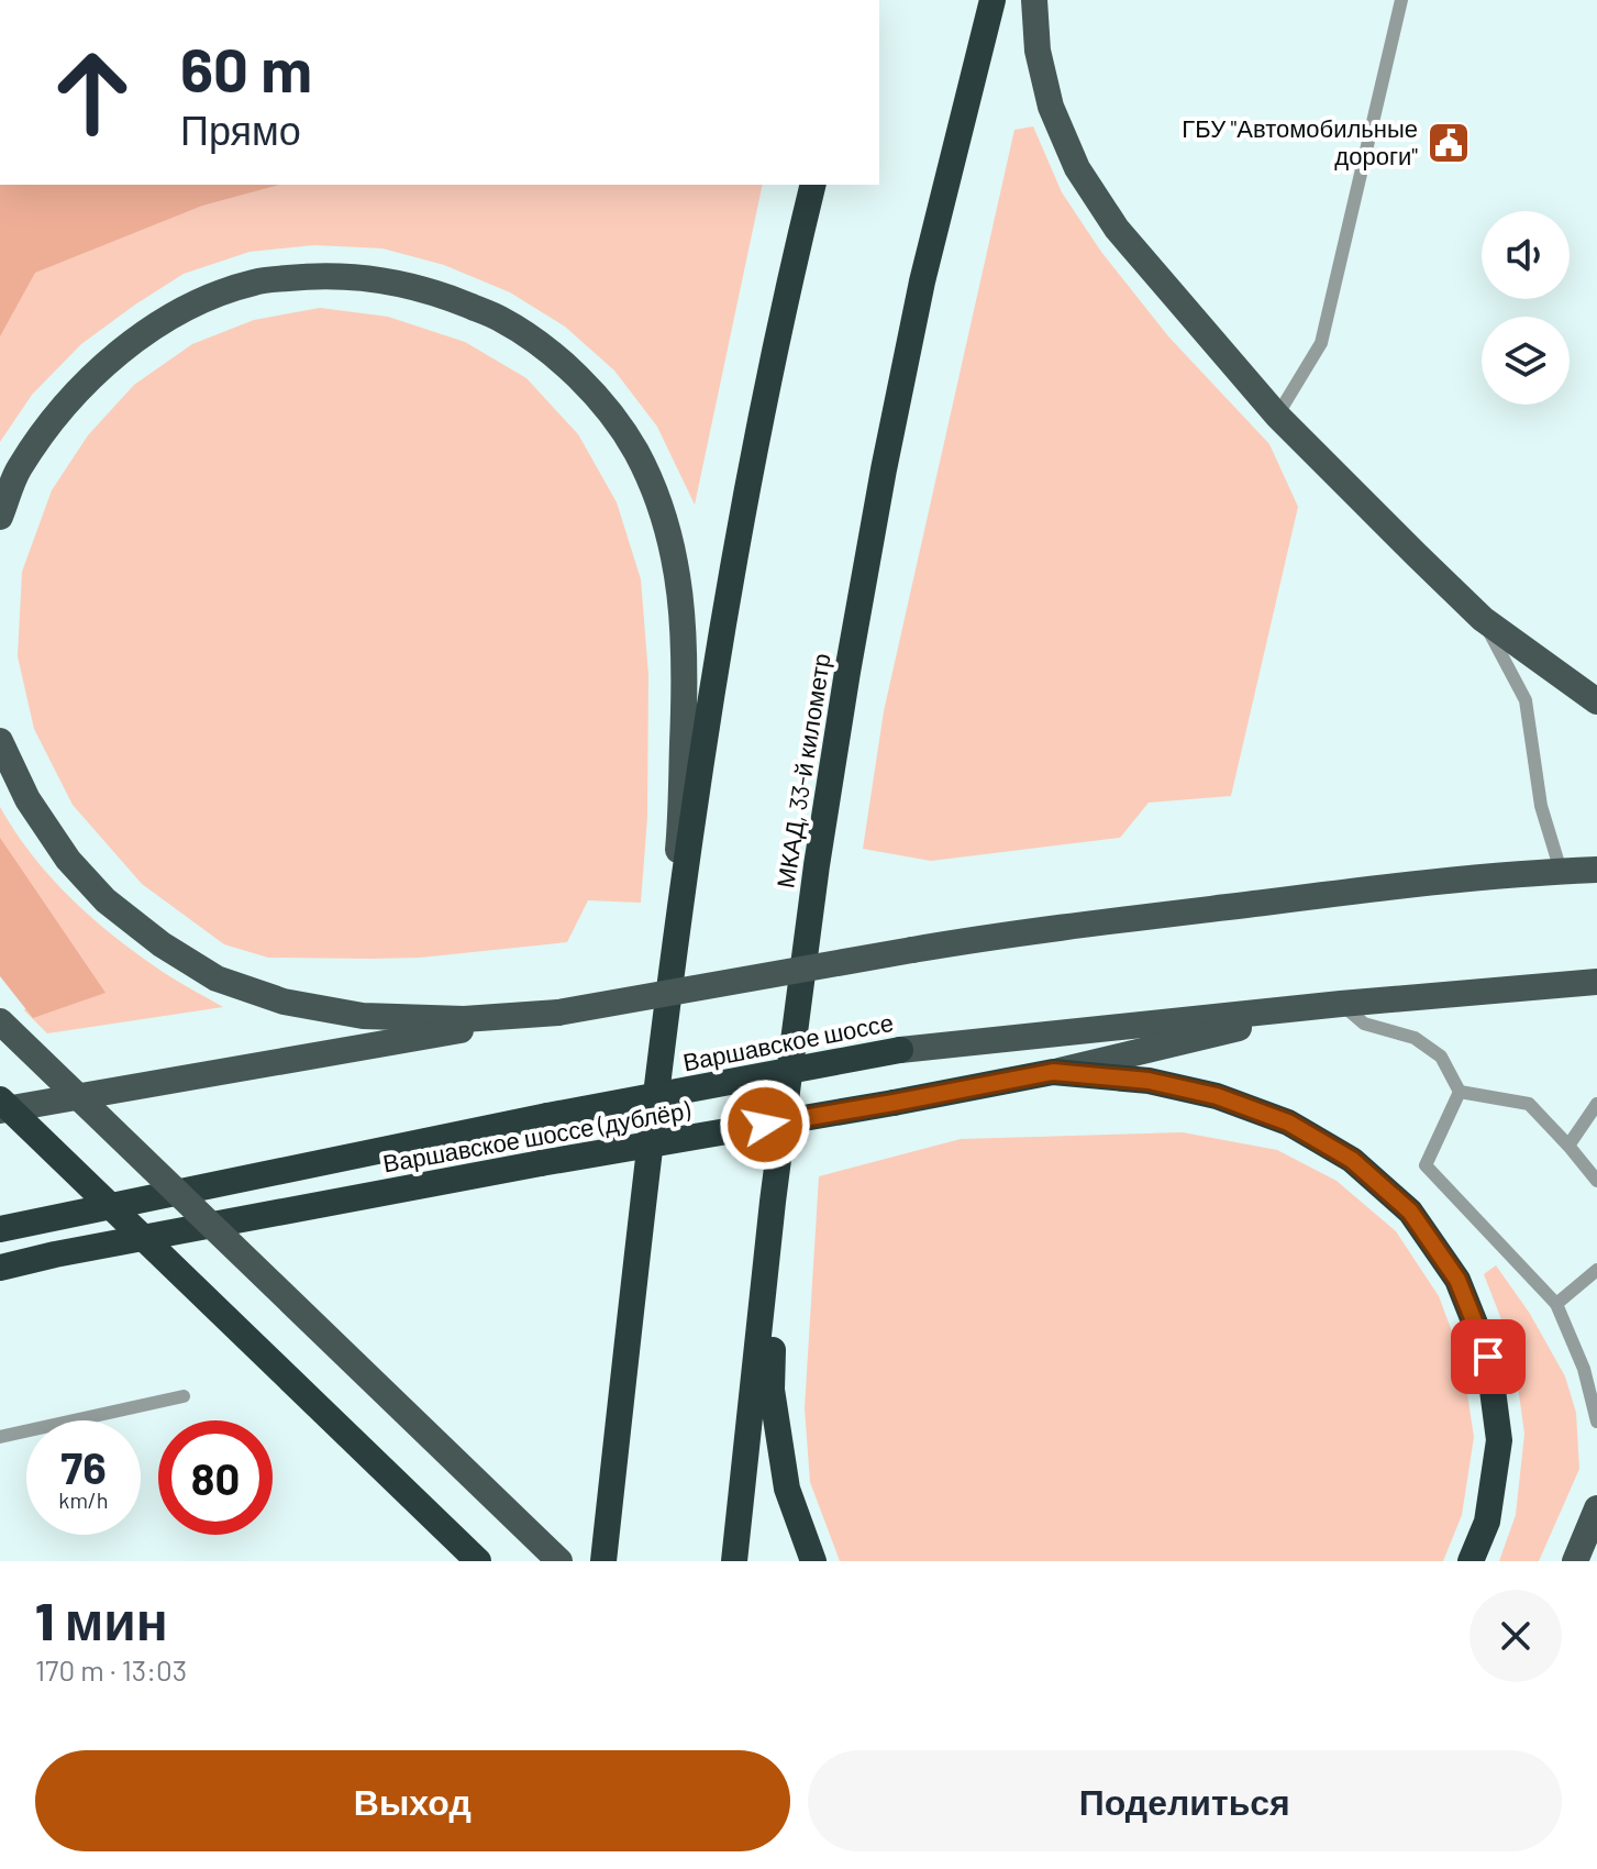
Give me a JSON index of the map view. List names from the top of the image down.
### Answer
{
  "streets": {
    "highway": ["МКАД, 33-й километр", "Варшавское шоссе", "Варшавское шоссе (дублёр)"]
  },
  "crossings": [
    ["Варшавское шоссе", "Варшавское шоссе (дублёр)"]
  ],
  "places": {
    "public building": ["ГБУ \"Автомобильные дороги\""]
  },
  "page": {
    "turn": ["60 m", "Прямо"],
    "speed": "76 km/h",
    "limit": "80",
    "heading": ["1 мин", "170 m · 13:03"],
    "buttons": ["Выход", "Поделиться"]
  }
}
